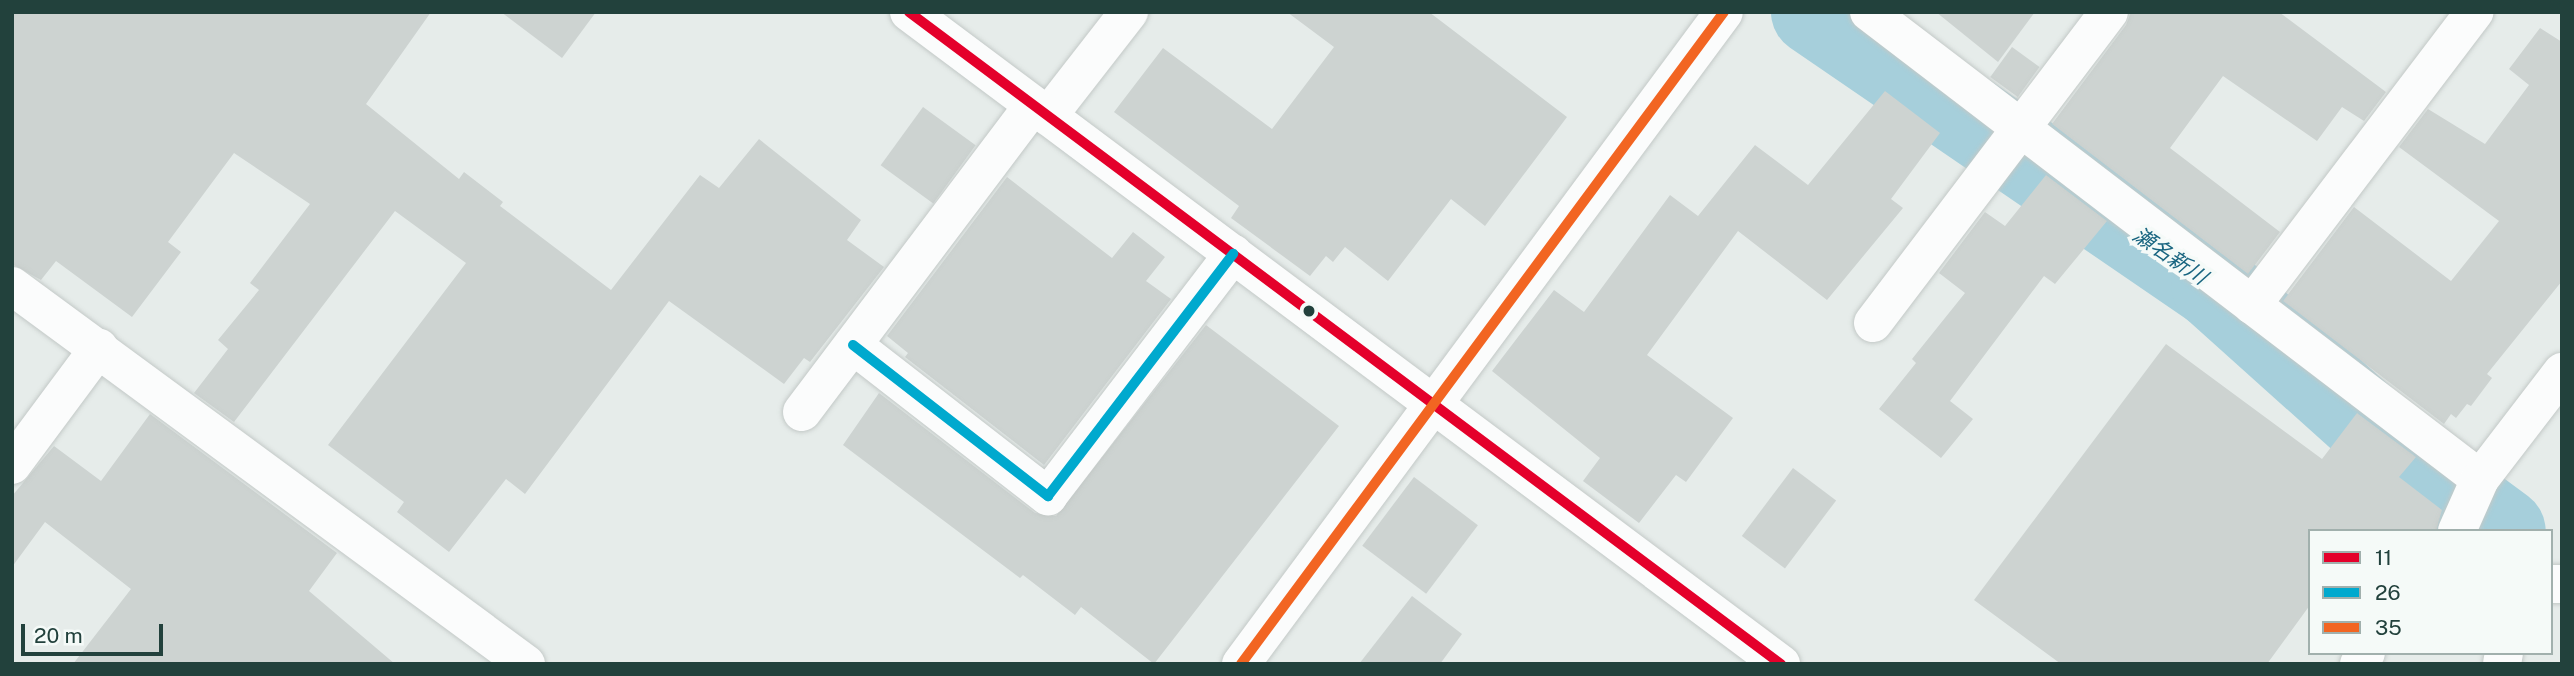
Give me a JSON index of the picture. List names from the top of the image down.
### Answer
{
  "water": ["瀬名新川"],
  "lines": ["transit line 11", "transit line 35", "transit line 26"],
  "legend": ["11", "26", "35"],
  "scale_bar": "20 m"
}
